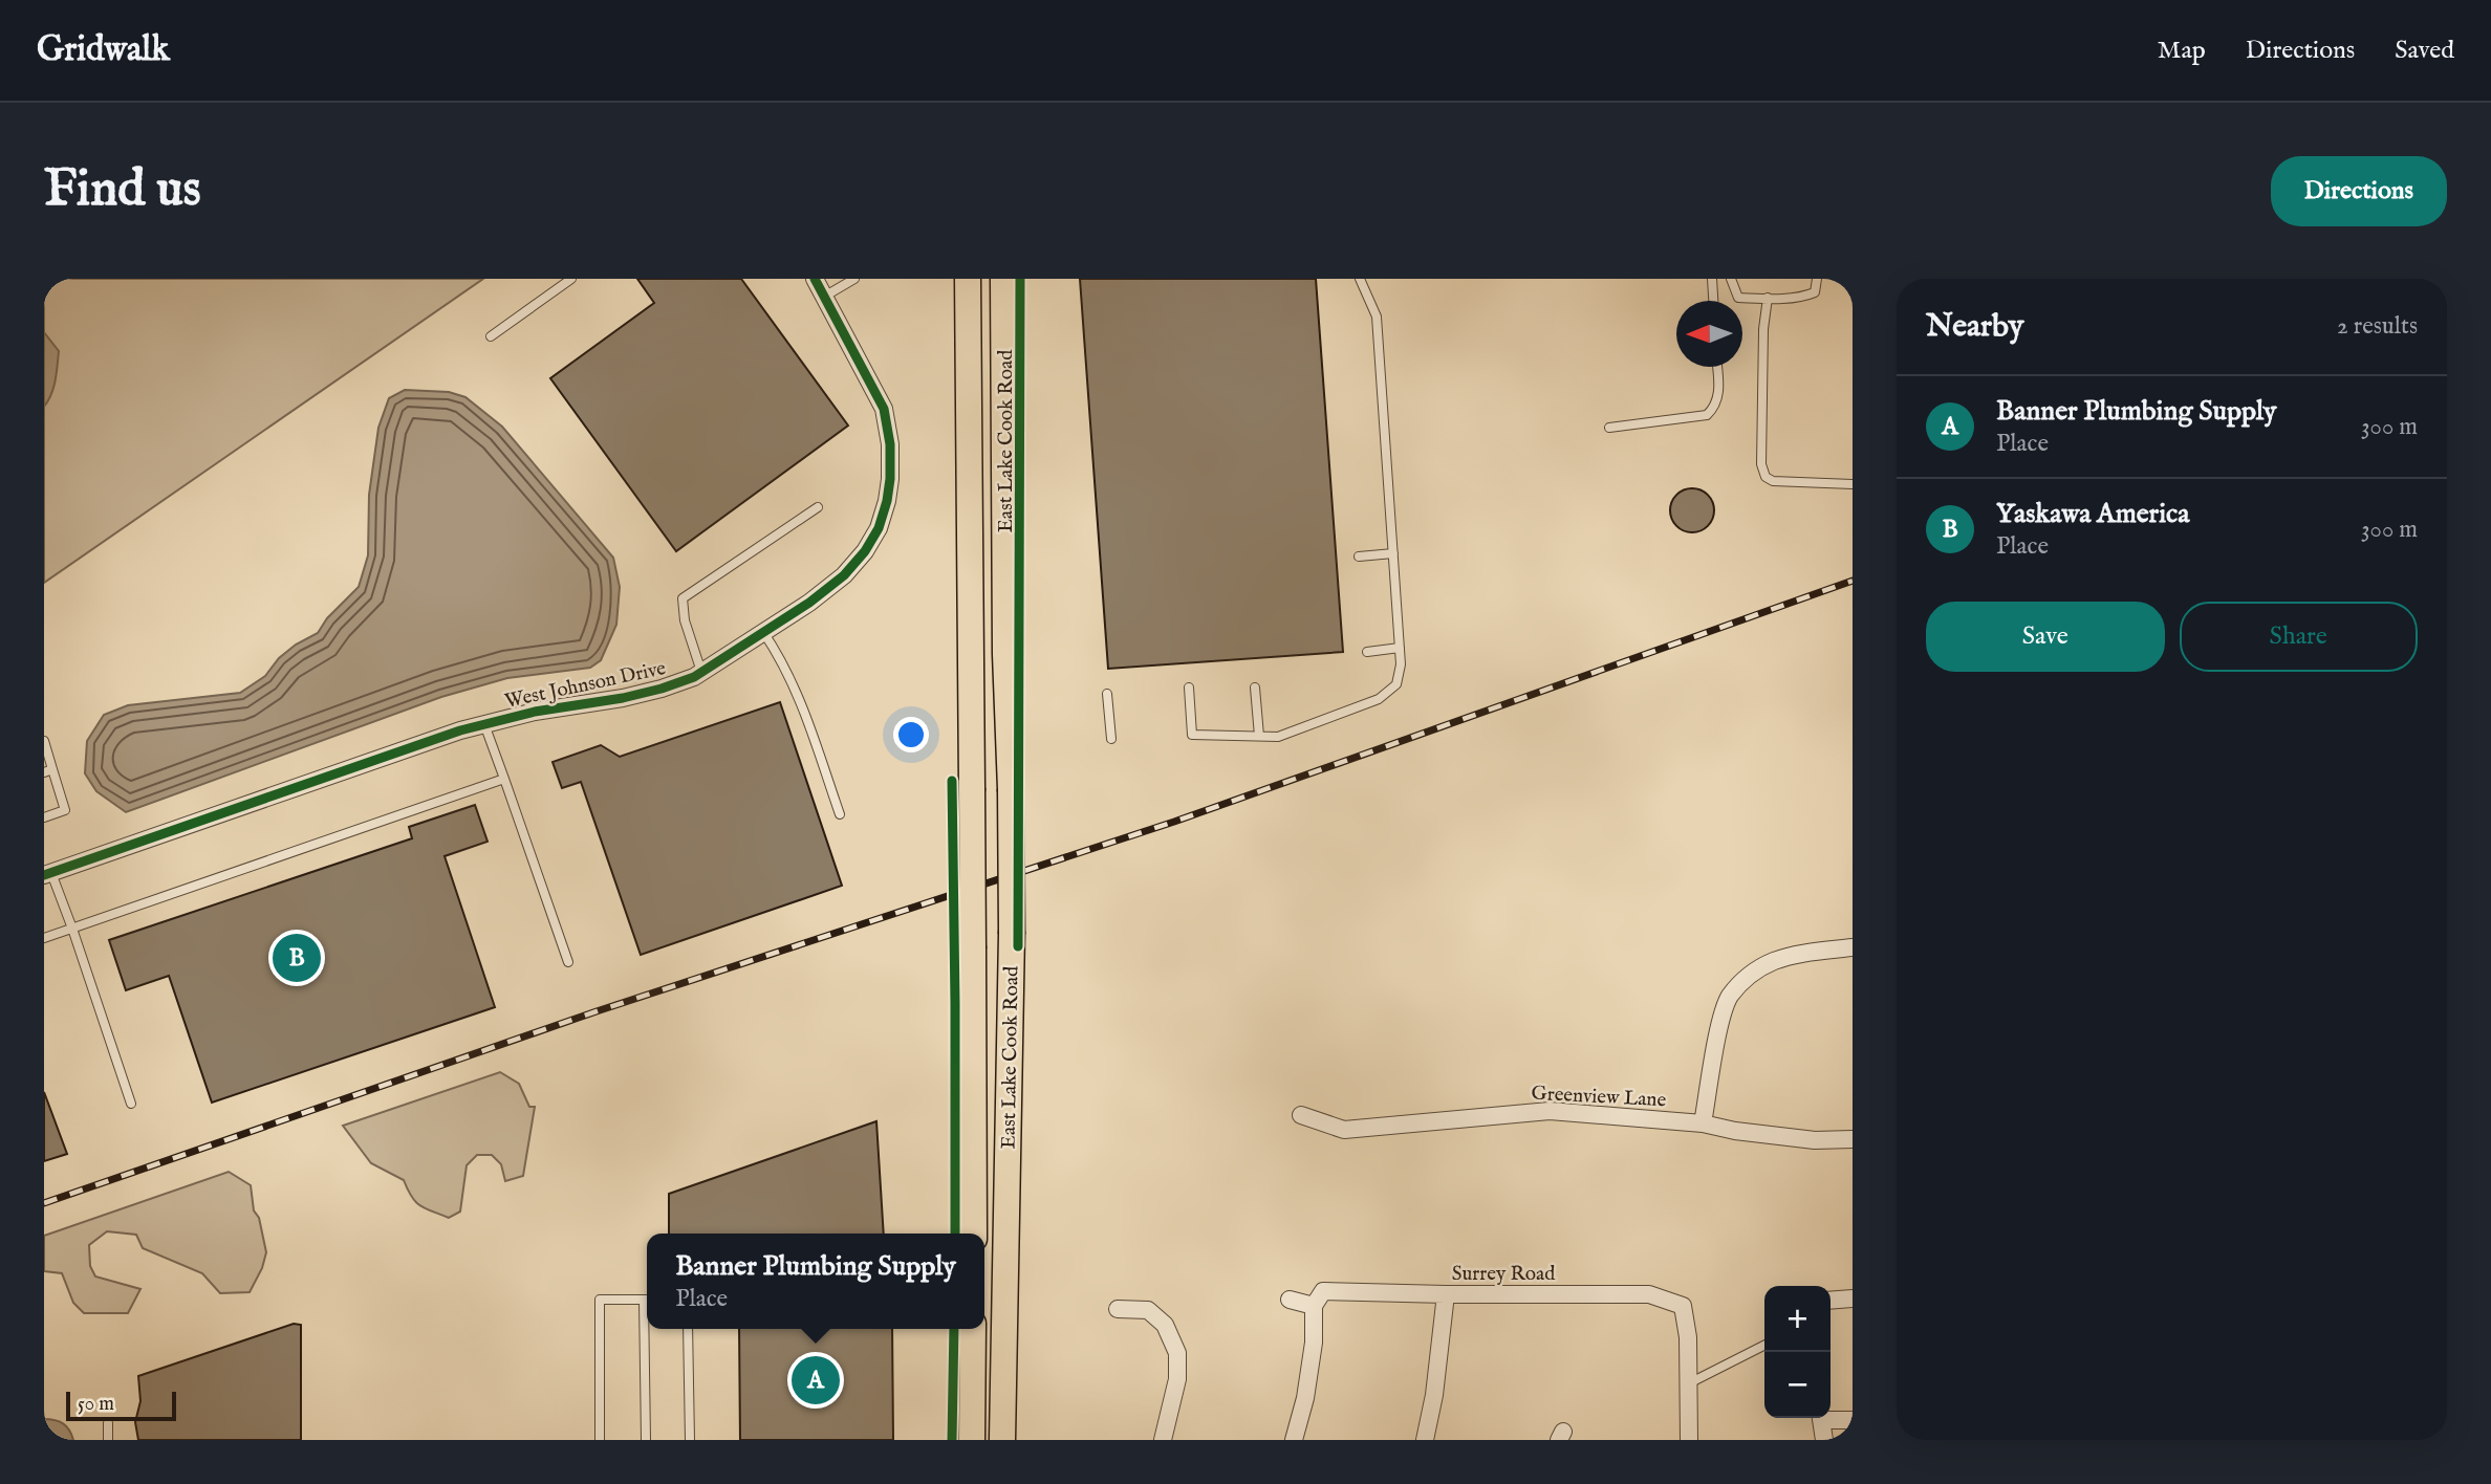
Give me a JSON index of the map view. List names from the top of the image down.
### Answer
{
  "streets": {
    "main road": ["East Lake Cook Road"],
    "street": ["West Johnson Drive", "Greenview Lane", "Surrey Road"]
  },
  "scale_bar": "50 m",
  "north": "left",
  "page": {
    "header": "Gridwalk",
    "nav": ["Map", "Directions", "Saved"],
    "buttons": [
      "Directions",
      ["Save", "Share"]
    ],
    "title": "Find us",
    "heading": ["Nearby", "2 results"],
    "list": [
      {
        "mark": "A",
        "name": "Banner Plumbing Supply",
        "note": "Place",
        "value": "300 m"
      },
      {
        "mark": "B",
        "name": "Yaskawa America",
        "note": "Place",
        "value": "300 m"
      }
    ],
    "pins": ["B", "A"],
    "popup": ["Banner Plumbing Supply", "Place"],
    "map_buttons": ["+", "−"],
    "scale": "50 m"
  }
}
